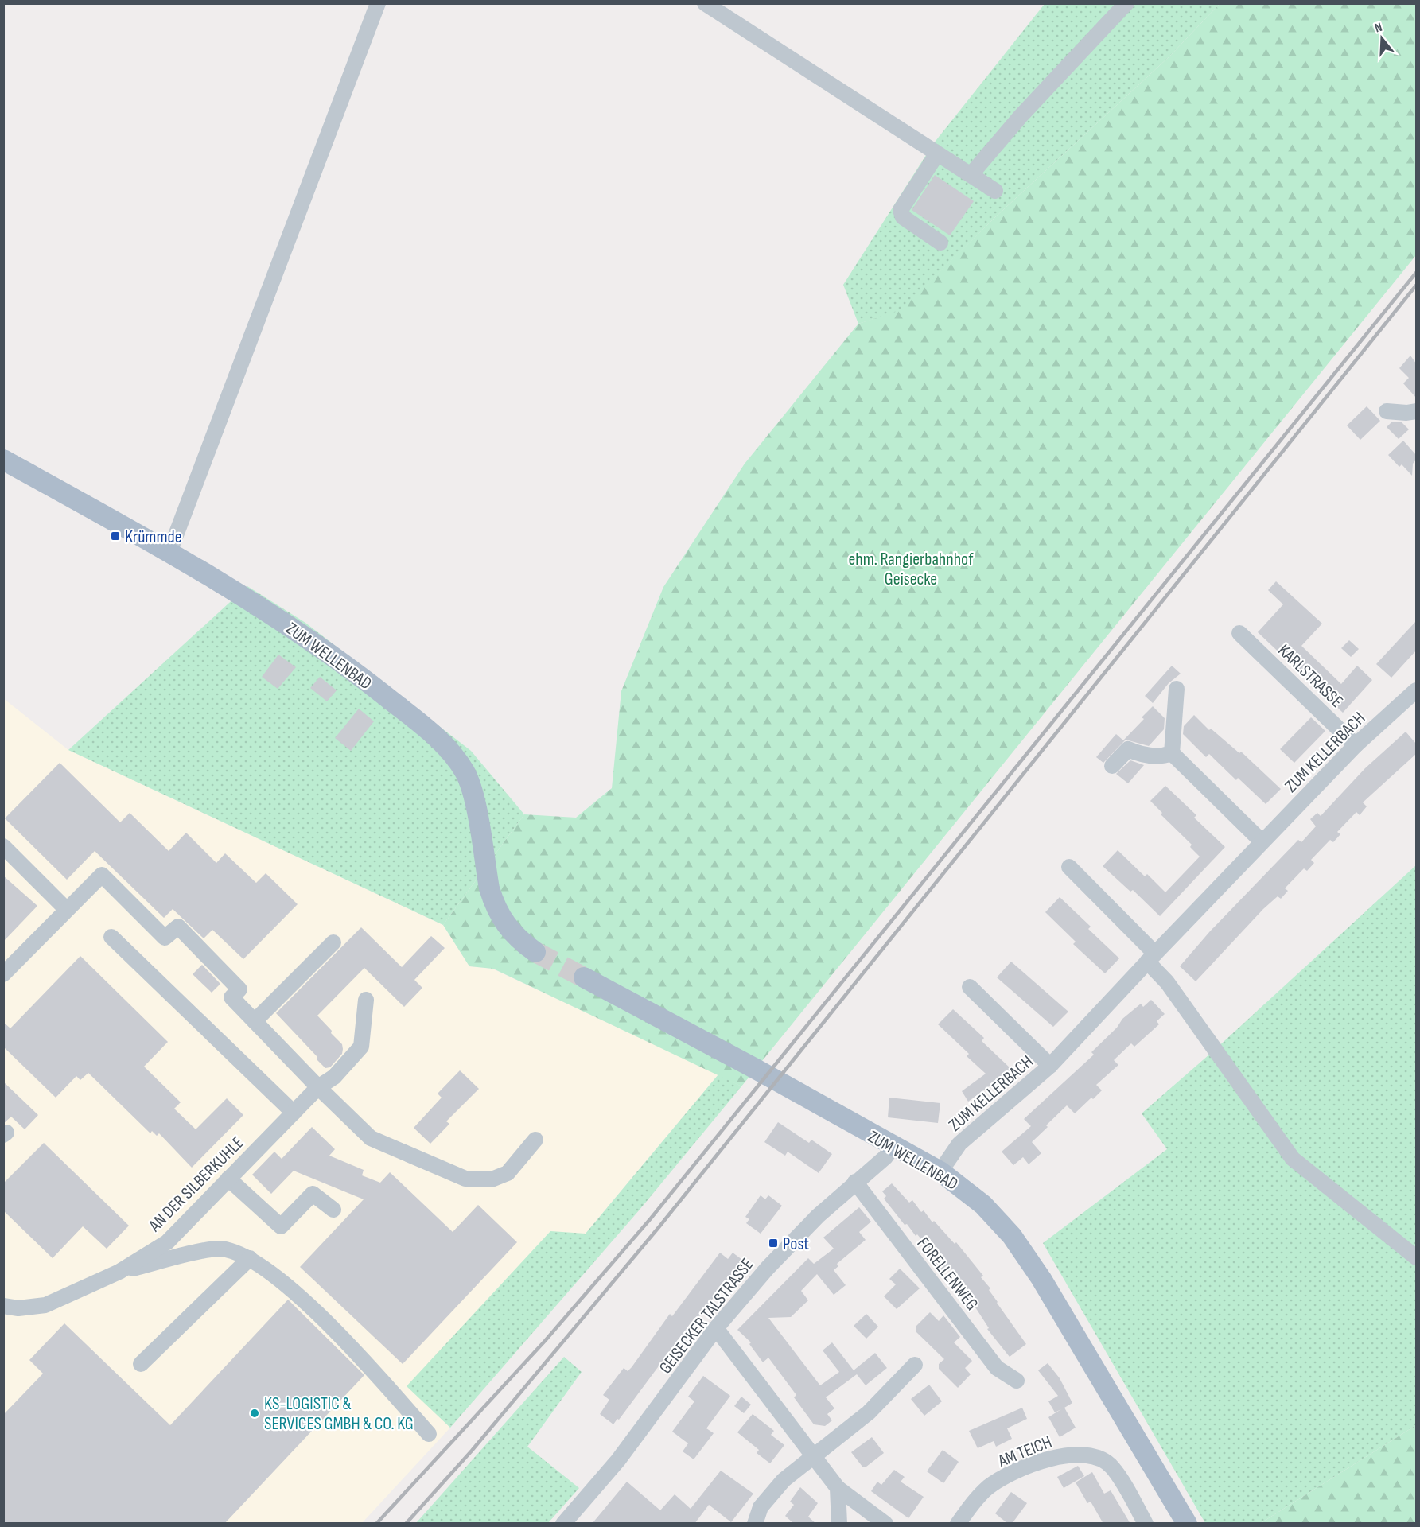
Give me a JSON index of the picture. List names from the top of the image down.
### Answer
{
  "streets": {
    "main road": ["ZUM WELLENBAD"],
    "street": [
      "KARLSTRASSE",
      "ZUM KELLERBACH",
      "AN DER SILBERKUHLE",
      "FORELLENWEG",
      "GEISECKER TALSTRASSE",
      "AM TEICH"
    ]
  },
  "crossings": [
    ["ZUM WELLENBAD", "ZUM KELLERBACH"],
    ["ZUM WELLENBAD", "GEISECKER TALSTRASSE"],
    ["KARLSTRASSE", "ZUM KELLERBACH"],
    ["FORELLENWEG", "GEISECKER TALSTRASSE"]
  ],
  "parks": ["ehm. Rangierbahnhof Geisecke"],
  "places": {
    "transit": ["Krümmde", "Post"],
    "other": ["KS-LOGISTIC & SERVICES GMBH & CO. KG"]
  },
  "north": "top"
}
